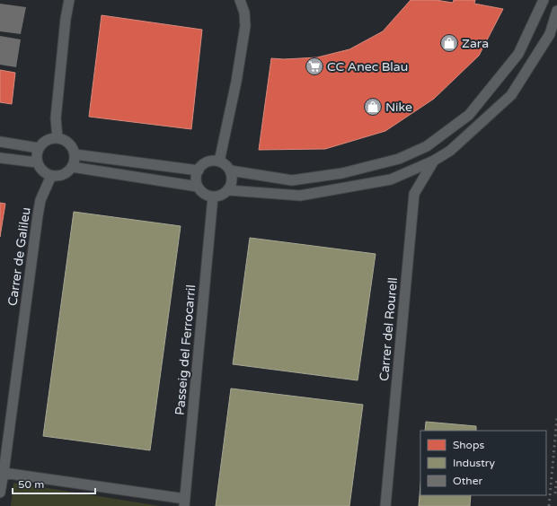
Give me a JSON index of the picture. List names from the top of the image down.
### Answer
{
  "streets": {
    "street": ["Carrer de Galileu", "Carrer del Rourell", "Passeig del Ferrocarril"]
  },
  "places": {
    "shop": ["Zara", "Nike"],
    "supermarket": ["CC Anec Blau"]
  },
  "legend": ["Shops", "Industry", "Other"],
  "scale_bar": "50 m"
}
